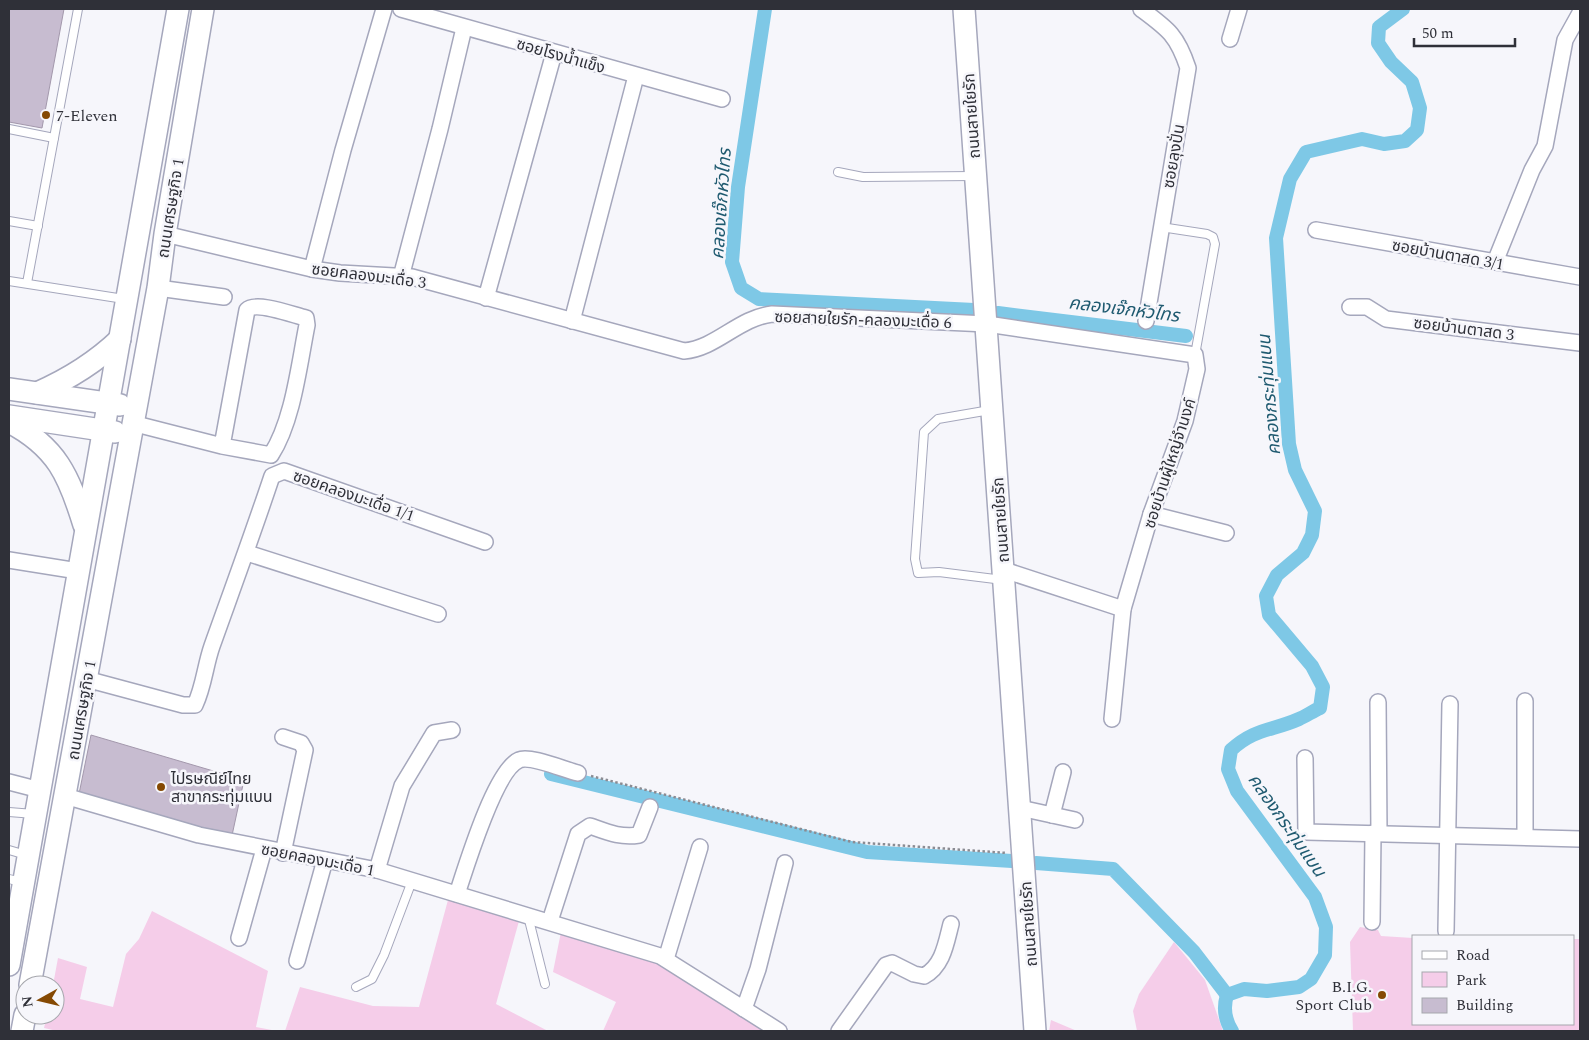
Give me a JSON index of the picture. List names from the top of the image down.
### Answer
{
  "streets": {
    "main road": ["ถนนสายใยรัก", "ถนนเศรษฐกิจ 1"],
    "street": [
      "ซอยโรงน้ำแข็ง",
      "ซอยลุงปั่น",
      "ซอยบ้านตาสด 3/1",
      "ซอยคลองมะเดื่อ 3",
      "ซอยสายใยรัก-คลองมะเดื่อ 6",
      "ซอยบ้านตาสด 3",
      "ซอยบ้านผู้ใหญ่จำนงค์",
      "ซอยคลองมะเดื่อ 1/1",
      "ซอยคลองมะเดื่อ 1"
    ]
  },
  "crossings": [
    ["ถนนสายใยรัก", "ซอยสายใยรัก-คลองมะเดื่อ 6"],
    ["ถนนเศรษฐกิจ 1", "ซอยคลองมะเดื่อ 3"],
    ["ถนนเศรษฐกิจ 1", "ซอยคลองมะเดื่อ 1/1"],
    ["ถนนเศรษฐกิจ 1", "ซอยคลองมะเดื่อ 1"],
    ["ซอยคลองมะเดื่อ 3", "ซอยสายใยรัก-คลองมะเดื่อ 6"]
  ],
  "water": ["คลองเจ๊กหัวไทร", "คลองกระทุ่มแบน"],
  "places": ["7-Eleven", "ไปรษณีย์ไทย สาขากระทุ่มแบน", "B.I.G. Sport Club"],
  "legend": ["Road", "Park", "Building"],
  "scale_bar": "50 m",
  "north": "left"
}
